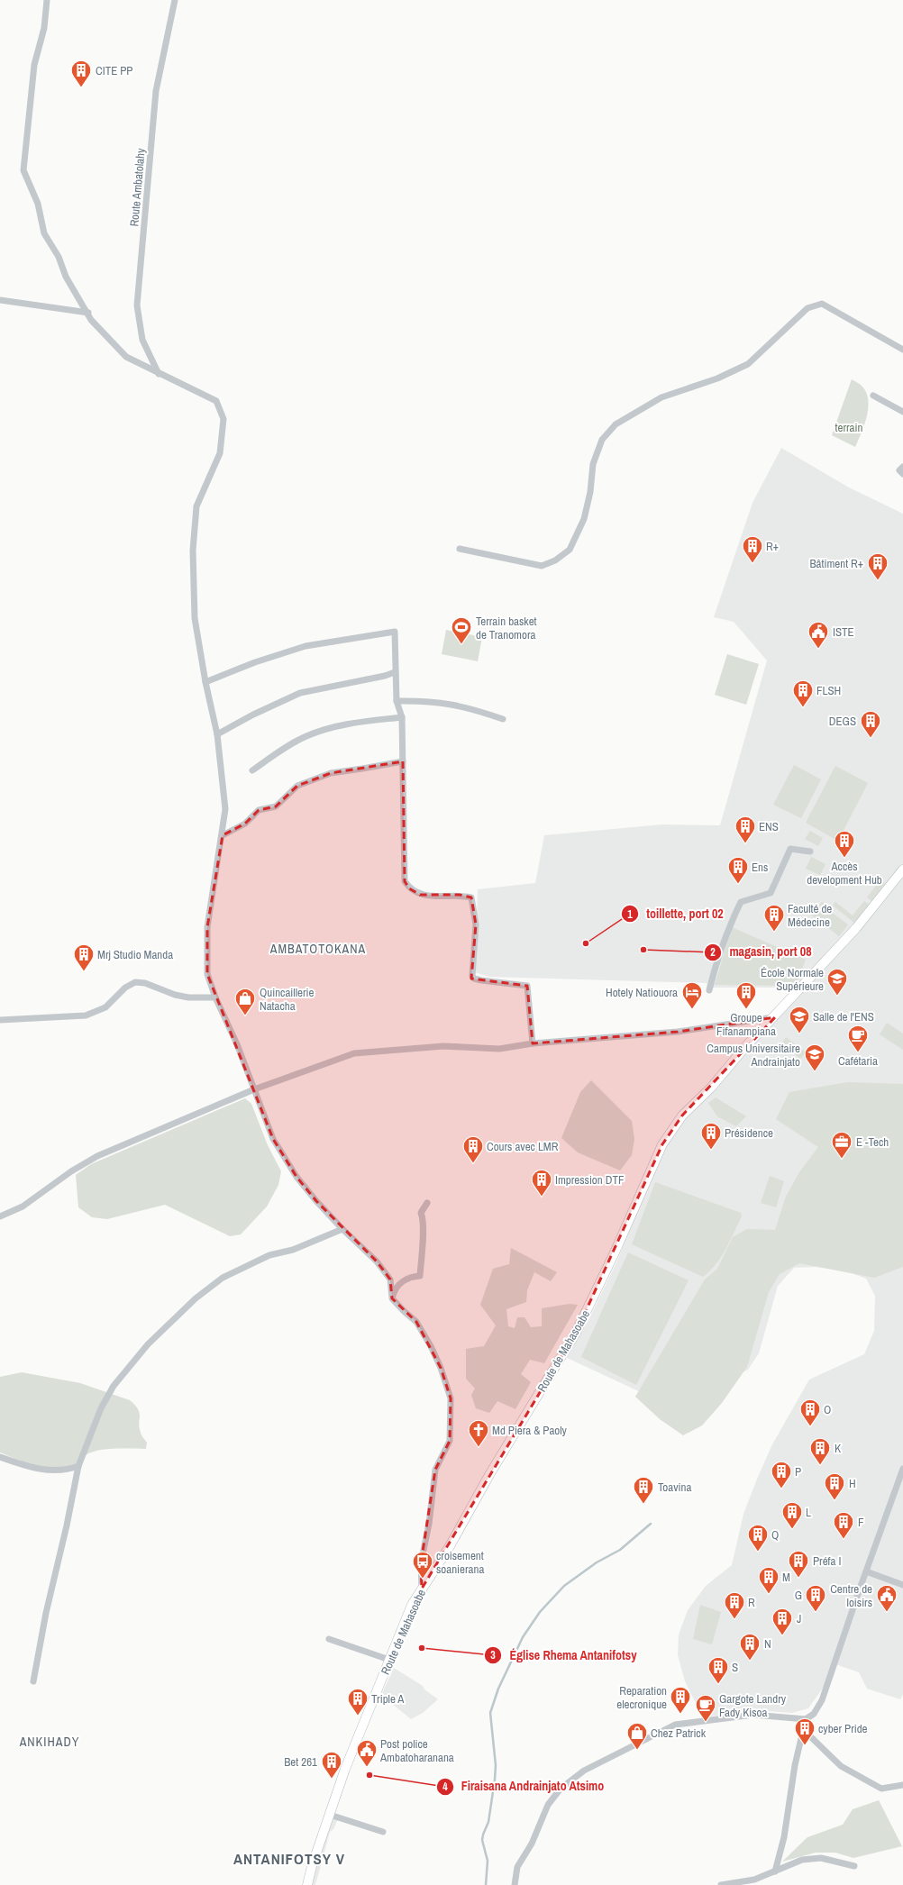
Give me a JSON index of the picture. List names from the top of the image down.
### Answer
{
  "streets": {
    "street": ["Route Ambatolahy", "Route de Mahasoabe"]
  },
  "districts": ["AMBATOTOKANA", "ANKIHADY", "ANTANIFOTSY V"],
  "parks": ["terrain"],
  "places": {
    "building": [
      "CITE PP",
      "R+",
      "Bâtiment R+",
      "FLSH",
      "DEGS",
      "ENS",
      "Accès development Hub",
      "Ens",
      "Faculté de Médecine",
      "Mrj Studio Manda",
      "Groupe Fifanampiana",
      "Présidence",
      "Cours avec LMR",
      "Impression DTF",
      "O",
      "K",
      "P",
      "H",
      "Toavina",
      "L",
      "F",
      "Q",
      "Préfa I",
      "M",
      "G",
      "R",
      "J",
      "N",
      "S",
      "Reparation elecronique",
      "Triple A",
      "cyber Pride",
      "Bet 261"
    ],
    "sports": ["Terrain basket de Tranomora"],
    "public building": ["ISTE", "Centre de loisirs", "Post police Ambatoharanana"],
    "other": [
      "toillette, port 02",
      "magasin, port 08",
      "Église Rhema Antanifotsy",
      "Firaisana Andrainjato Atsimo"
    ],
    "school or university": ["École Normale Supérieure", "Salle de l'ENS", "Campus Universitaire Andrainjato"],
    "hotel": ["Hotely Natiouora"],
    "shop": ["Quincaillerie Natacha", "Chez Patrick"],
    "cafe": ["Cafétaria", "Gargote Landry Fady Kisoa"],
    "office": ["E -Tech"],
    "church": ["Md Piera & Paoly"],
    "bus stop": ["croisement soanierana"]
  }
}
